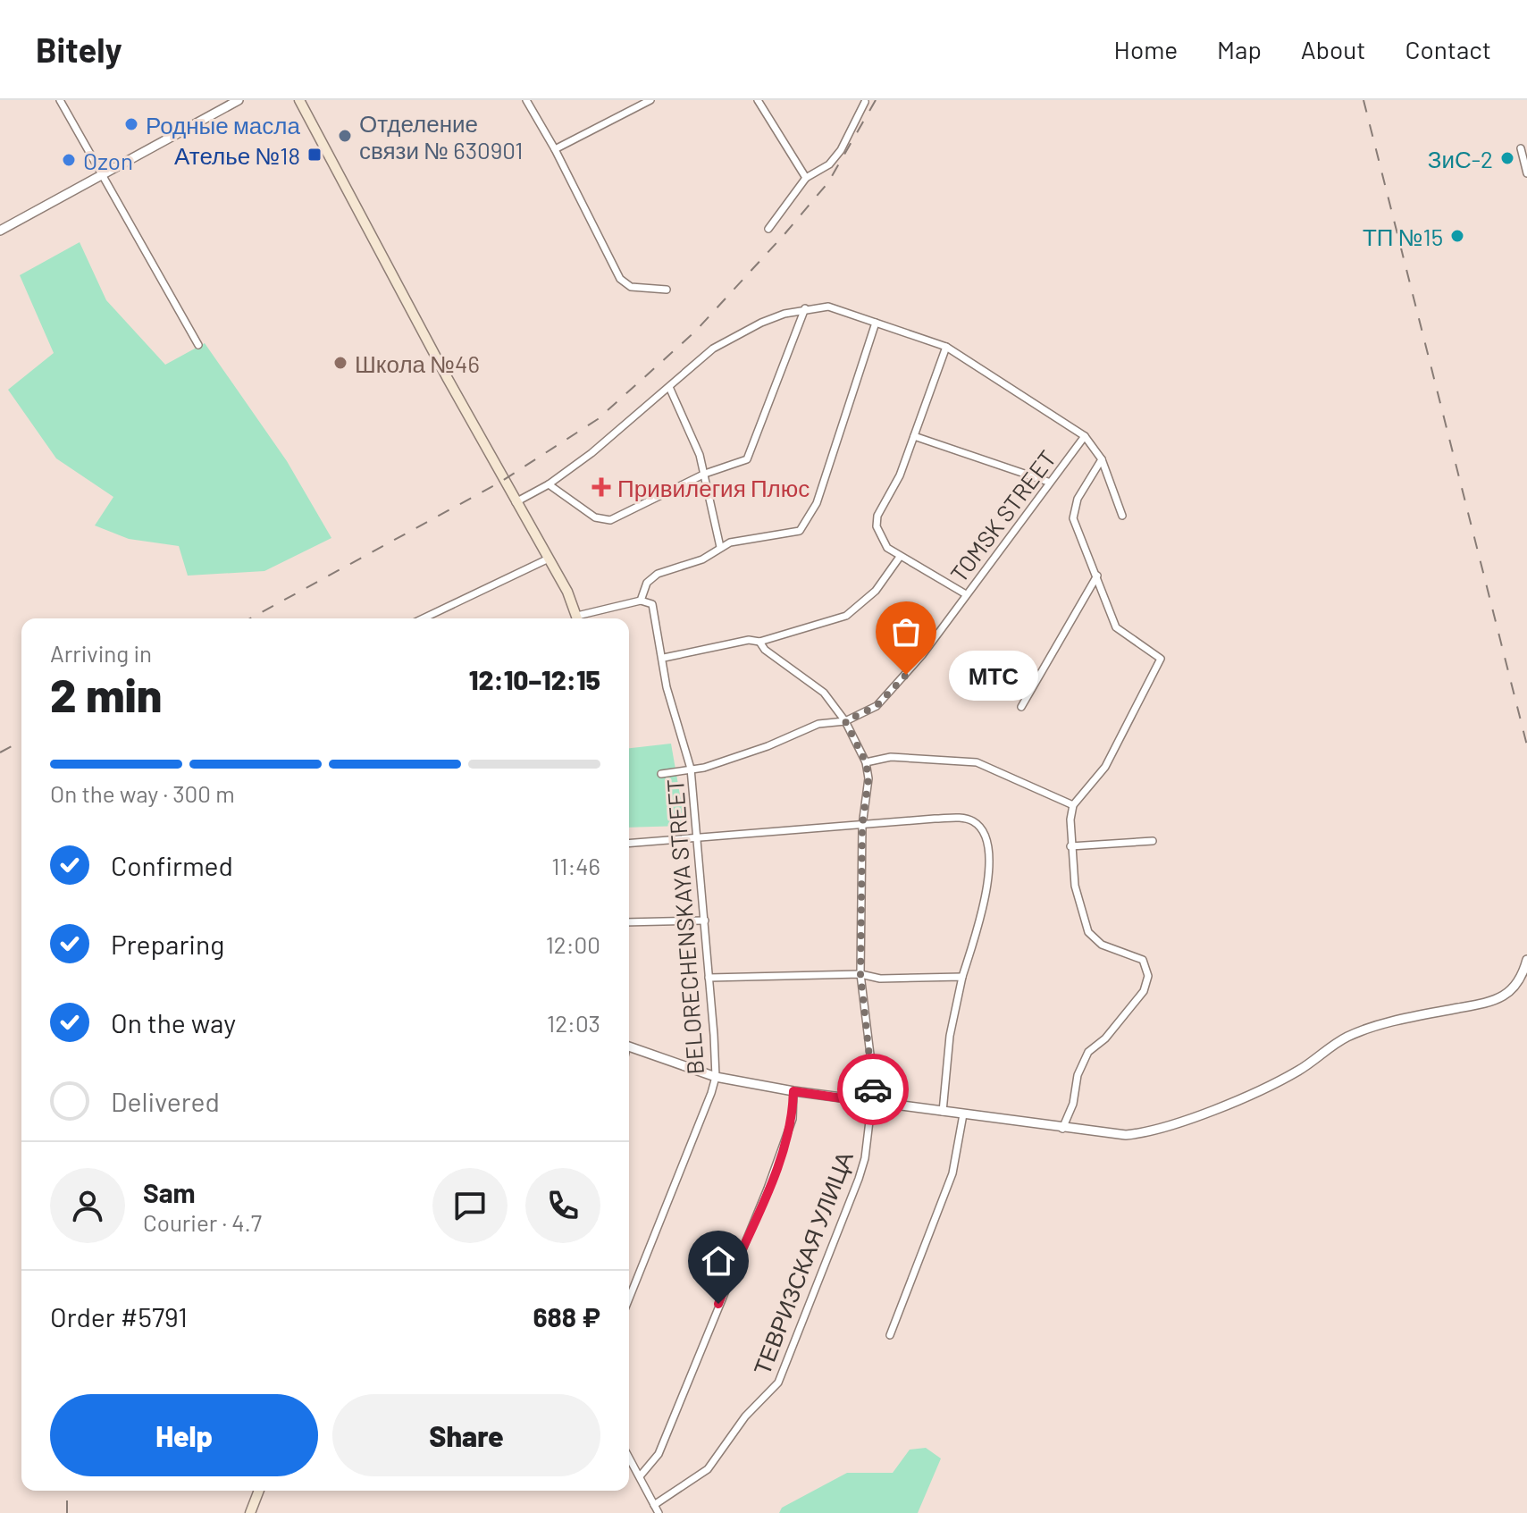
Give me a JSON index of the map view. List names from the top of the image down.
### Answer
{
  "streets": {
    "street": ["TOMSK STREET", "BELORECHENSKAYA STREET", "ТЕВРИЗСКАЯ УЛИЦА"]
  },
  "crossings": [
    ["TOMSK STREET", "BELORECHENSKAYA STREET"],
    ["TOMSK STREET", "ТЕВРИЗСКАЯ УЛИЦА"]
  ],
  "places": {
    "other": [
      "Родные масла",
      "Отделение связи № 630901",
      "ЗиС-2",
      "Ozon",
      "ТП №15",
      "Школа №46",
      "МТС"
    ],
    "transit": ["Ателье №18"],
    "health": ["Привилегия Плюс"]
  },
  "page": {
    "header": "Bitely",
    "nav": [
      "Home",
      "Map",
      "About",
      "Contact"
    ],
    "heading": ["2 min", "Arriving in", "12:10–12:15"],
    "panel": [
      "Sam",
      "Courier · 4.7",
      "Order #5791",
      "688 ₽"
    ],
    "bubble": "МТС",
    "bar": "On the way · 300 m",
    "list": [
      ["Confirmed", "11:46"],
      ["Preparing", "12:00"],
      ["On the way", "12:03"],
      "Delivered"
    ],
    "buttons": ["Help", "Share"]
  }
}
